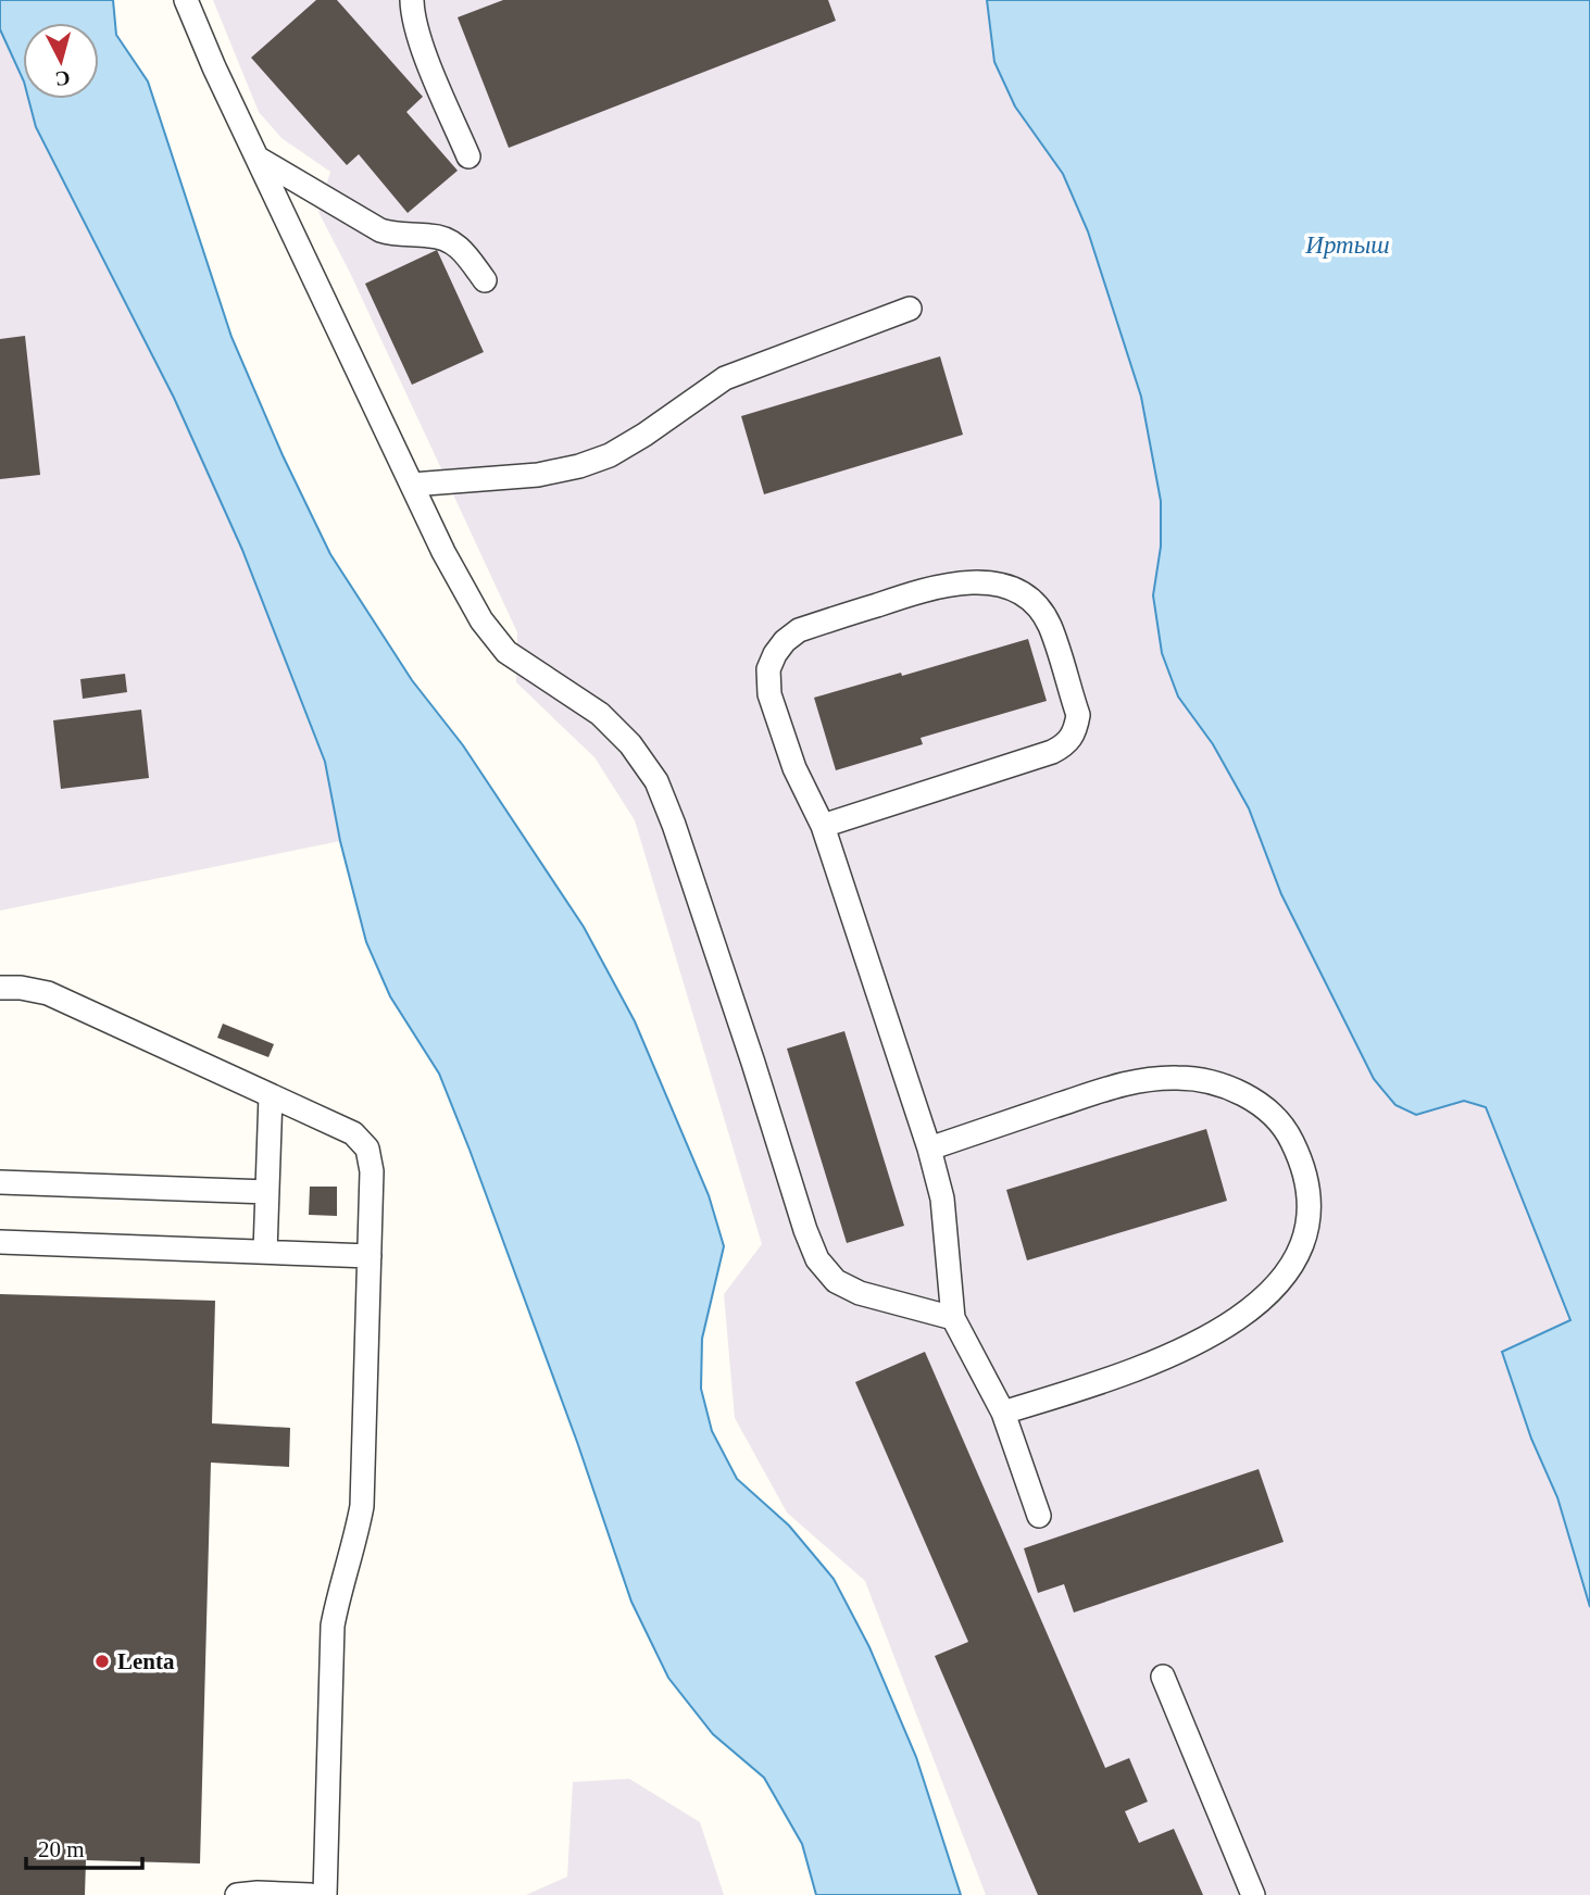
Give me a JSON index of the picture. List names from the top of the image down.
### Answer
{
  "water": ["Иртыш"],
  "places": ["Lenta"],
  "scale_bar": "20 m",
  "north": "bottom"
}
